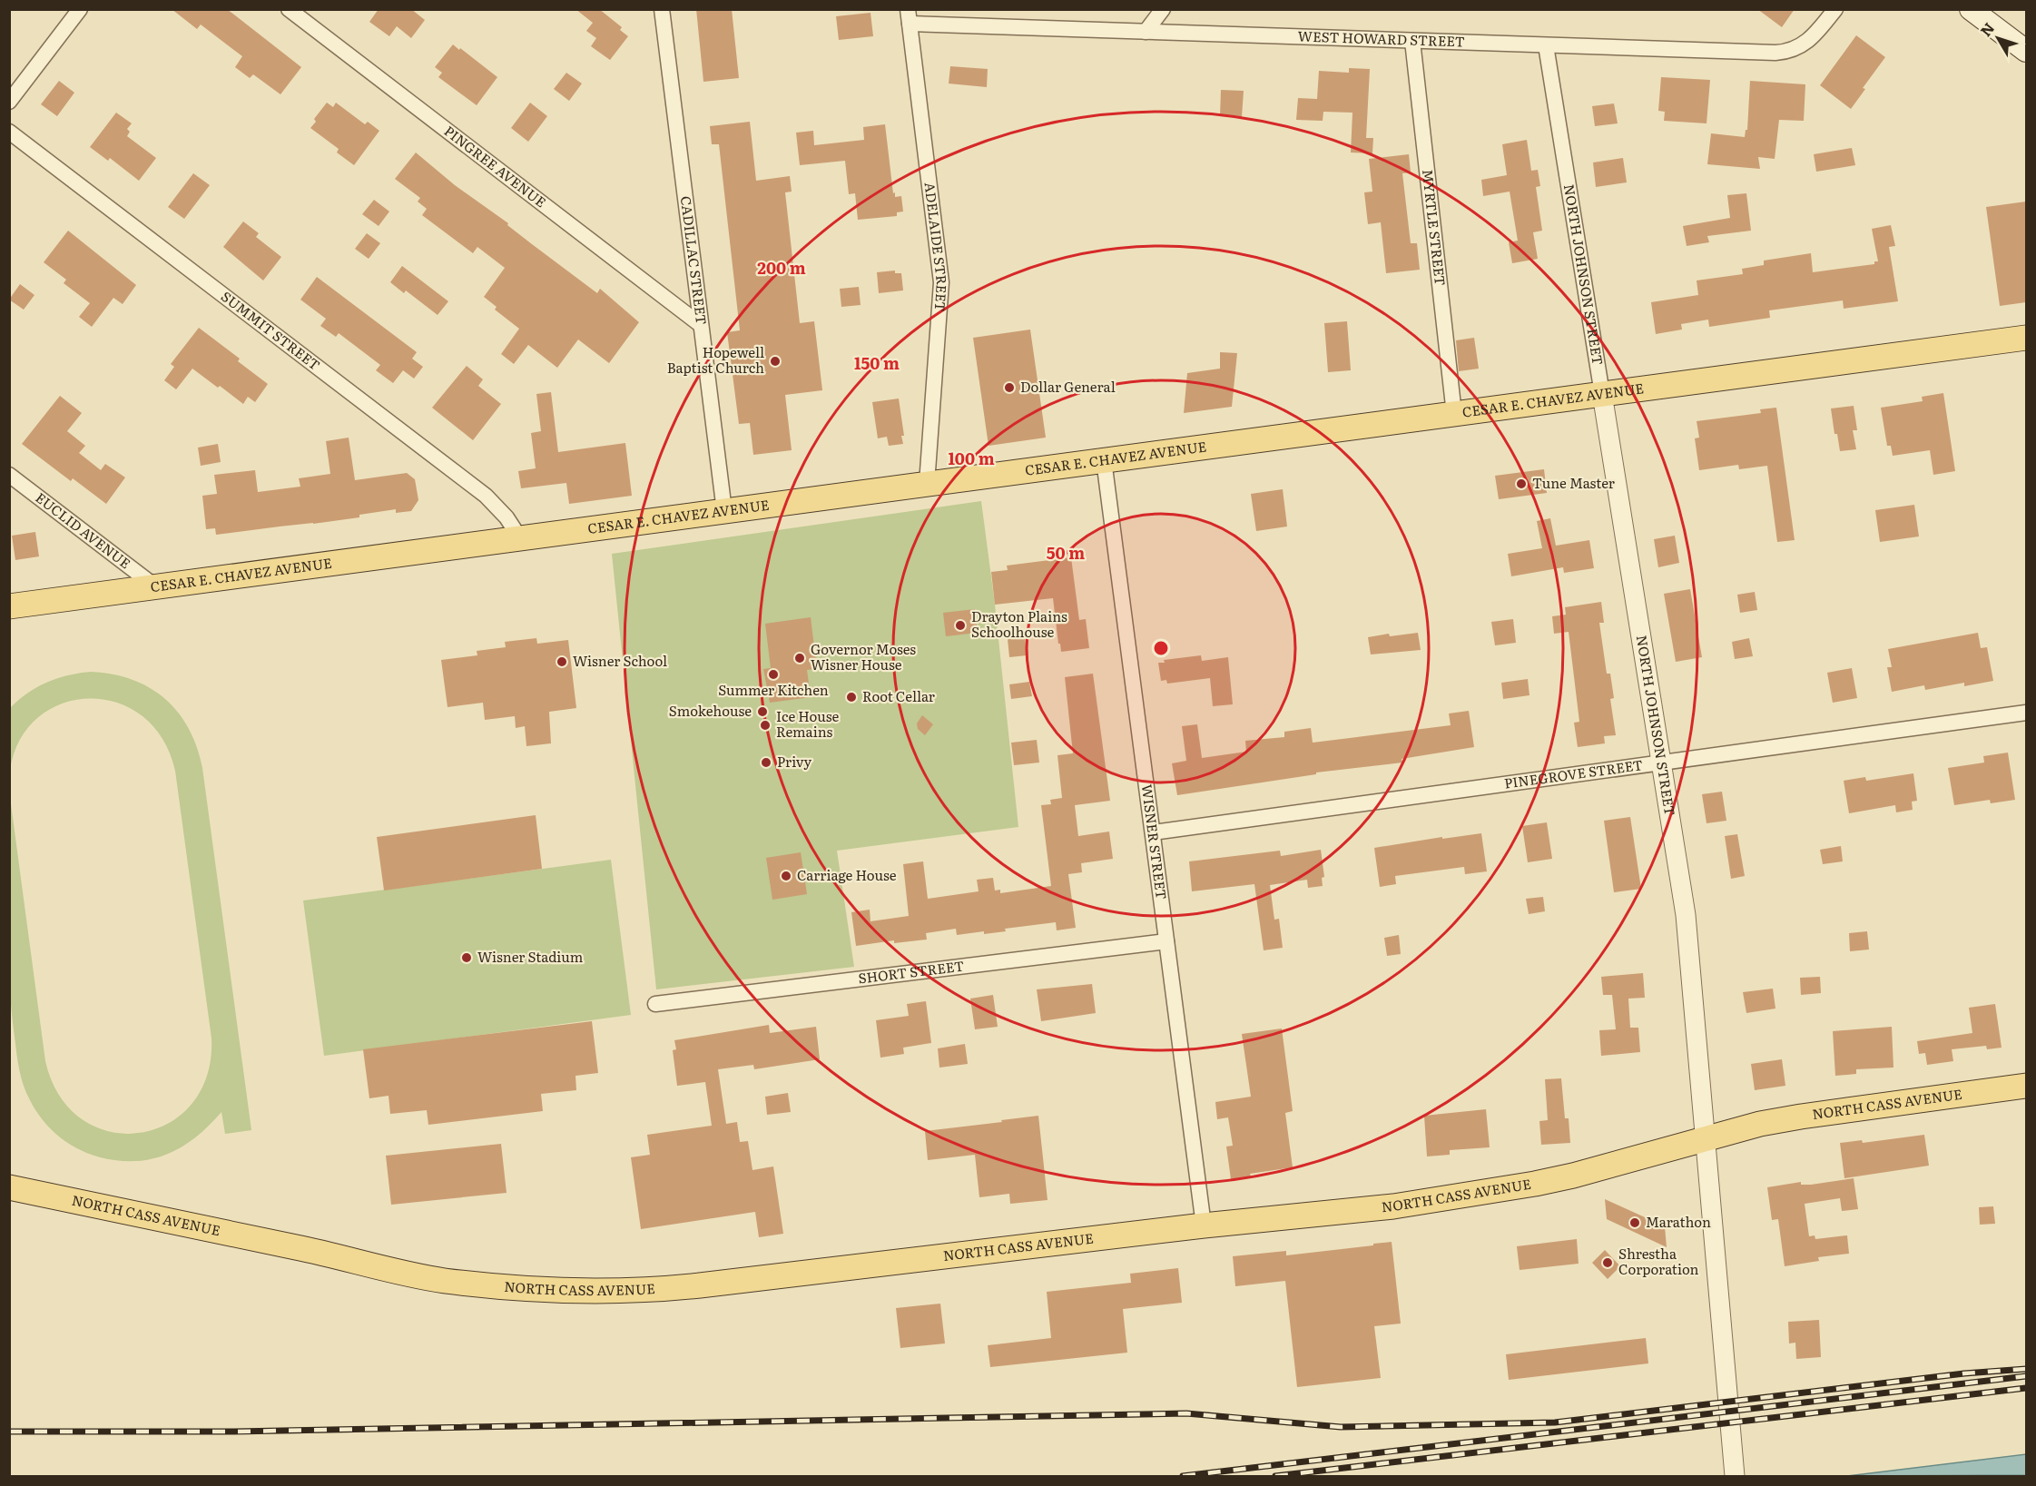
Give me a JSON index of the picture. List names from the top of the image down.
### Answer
{
  "streets": {
    "main road": ["CESAR E. CHAVEZ AVENUE", "NORTH CASS AVENUE"],
    "street": [
      "WEST HOWARD STREET",
      "PINGREE AVENUE",
      "MYRTLE STREET",
      "ADELAIDE STREET",
      "CADILLAC STREET",
      "NORTH JOHNSON STREET",
      "SUMMIT STREET",
      "EUCLID AVENUE",
      "PINEGROVE STREET",
      "WISNER STREET",
      "SHORT STREET"
    ]
  },
  "crossings": [
    ["WEST HOWARD STREET", "MYRTLE STREET"],
    ["WEST HOWARD STREET", "ADELAIDE STREET"],
    ["WEST HOWARD STREET", "NORTH JOHNSON STREET"],
    ["PINGREE AVENUE", "CADILLAC STREET"],
    ["MYRTLE STREET", "CESAR E. CHAVEZ AVENUE"],
    ["ADELAIDE STREET", "CESAR E. CHAVEZ AVENUE"],
    ["CADILLAC STREET", "CESAR E. CHAVEZ AVENUE"],
    ["NORTH JOHNSON STREET", "CESAR E. CHAVEZ AVENUE"],
    ["NORTH JOHNSON STREET", "PINEGROVE STREET"],
    ["NORTH JOHNSON STREET", "NORTH CASS AVENUE"],
    ["SUMMIT STREET", "CESAR E. CHAVEZ AVENUE"],
    ["CESAR E. CHAVEZ AVENUE", "EUCLID AVENUE"],
    ["CESAR E. CHAVEZ AVENUE", "WISNER STREET"],
    ["PINEGROVE STREET", "WISNER STREET"],
    ["WISNER STREET", "SHORT STREET"],
    ["WISNER STREET", "NORTH CASS AVENUE"]
  ],
  "places": [
    "Hopewell Baptist Church",
    "Dollar General",
    "Tune Master",
    "Drayton Plains Schoolhouse",
    "Governor Moses Wisner House",
    "Wisner School",
    "Summer Kitchen",
    "Root Cellar",
    "Smokehouse",
    "Ice House Remains",
    "Privy",
    "Carriage House",
    "Wisner Stadium",
    "Marathon",
    "Shrestha Corporation"
  ],
  "north": "top left",
  "rings": [
    "200 m",
    "150 m",
    "100 m",
    "50 m"
  ]
}
